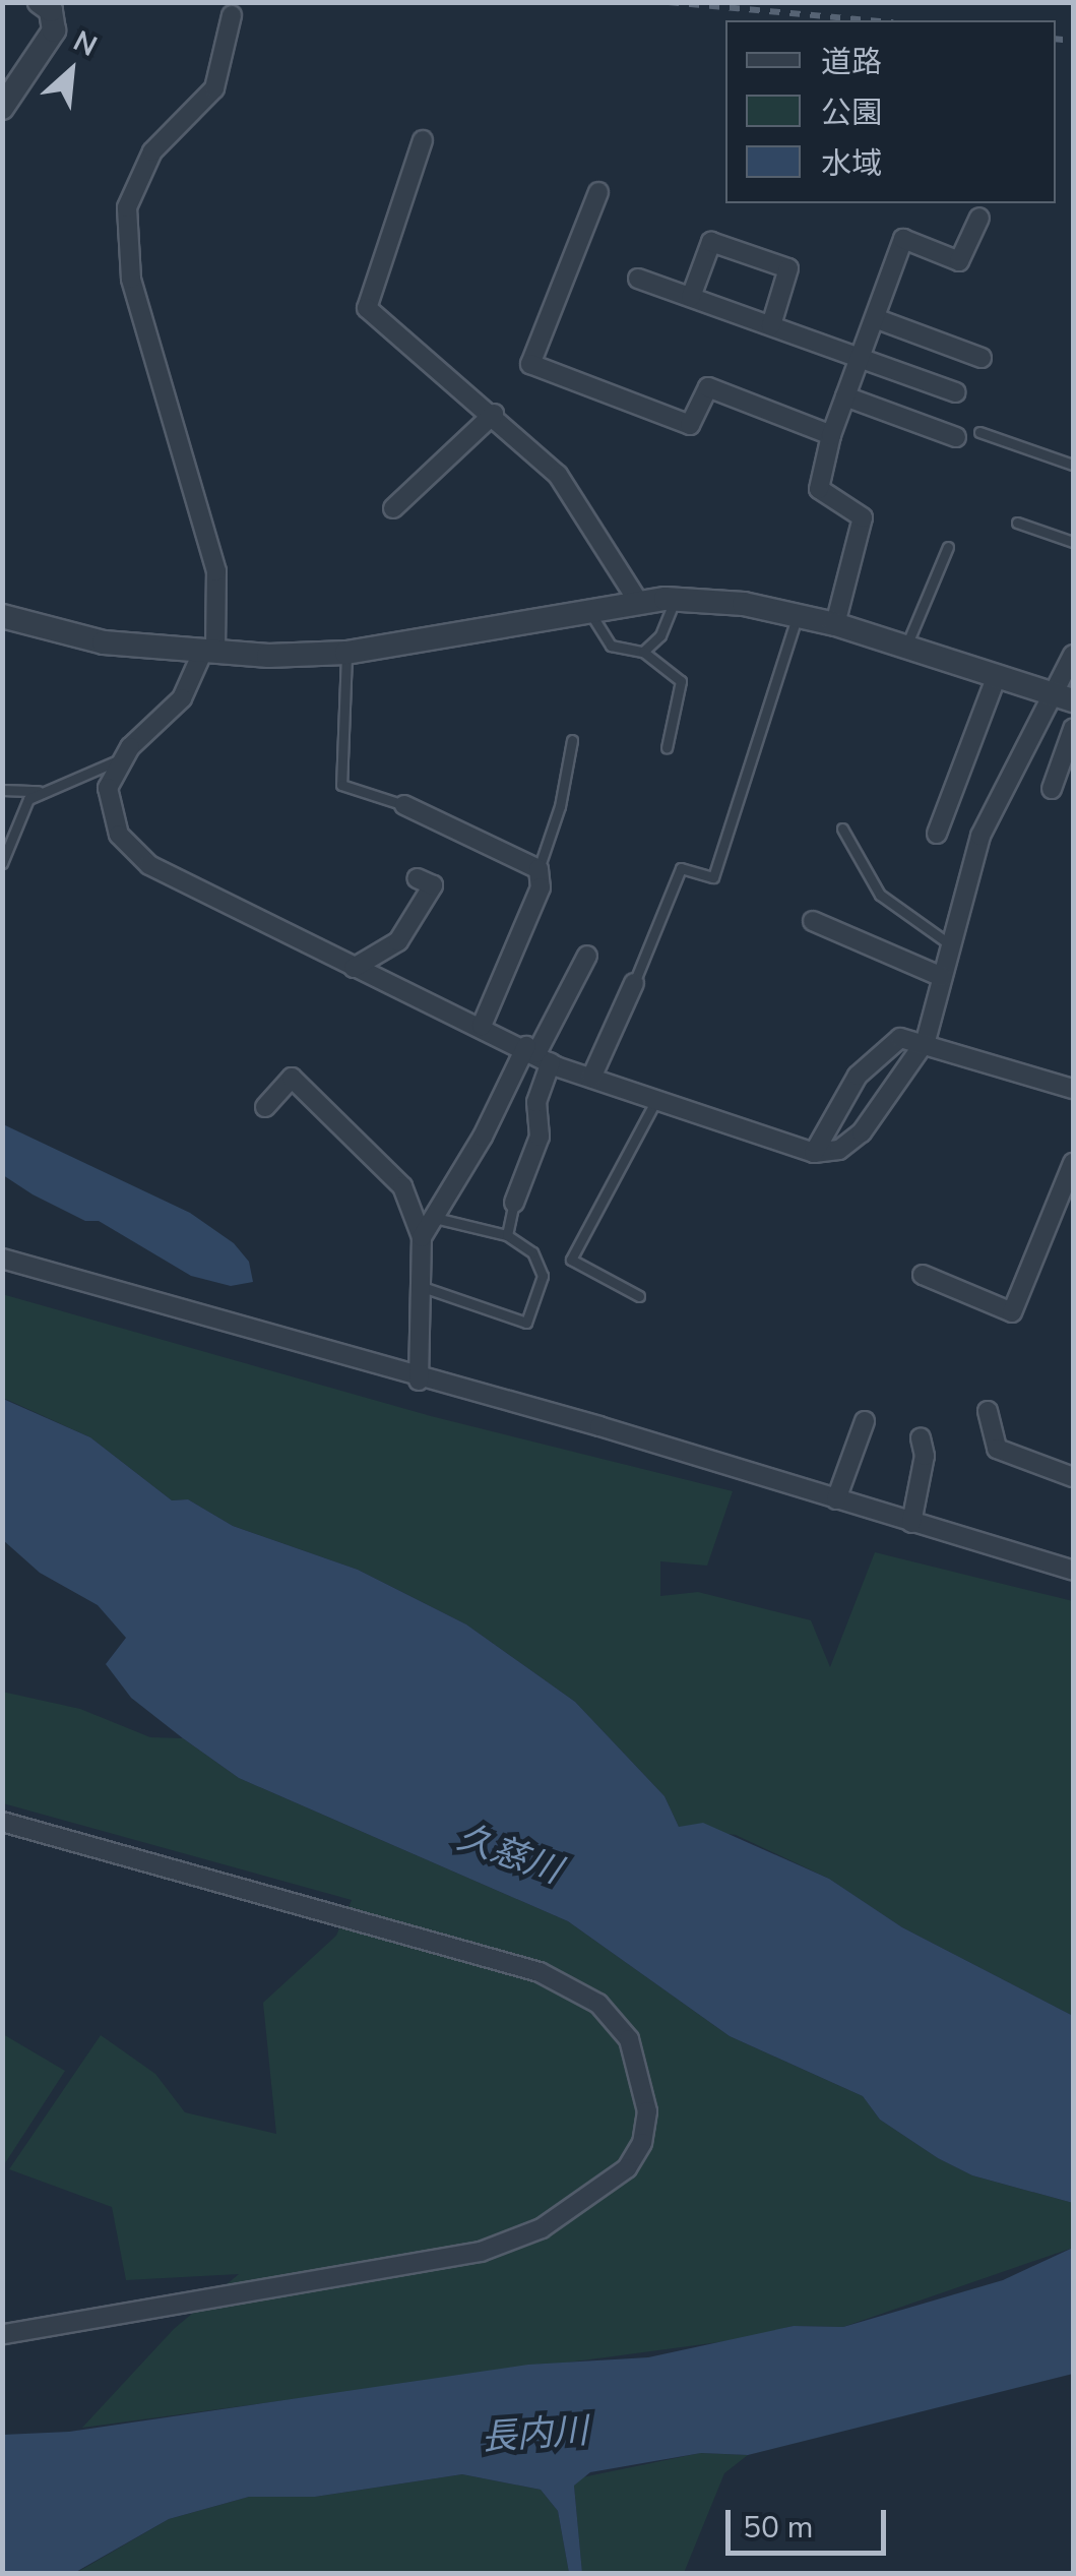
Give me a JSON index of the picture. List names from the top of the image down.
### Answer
{
  "water": ["久慈川", "長内川"],
  "legend": ["道路", "公園", "水域"],
  "scale_bar": "50 m",
  "north": "top right"
}
